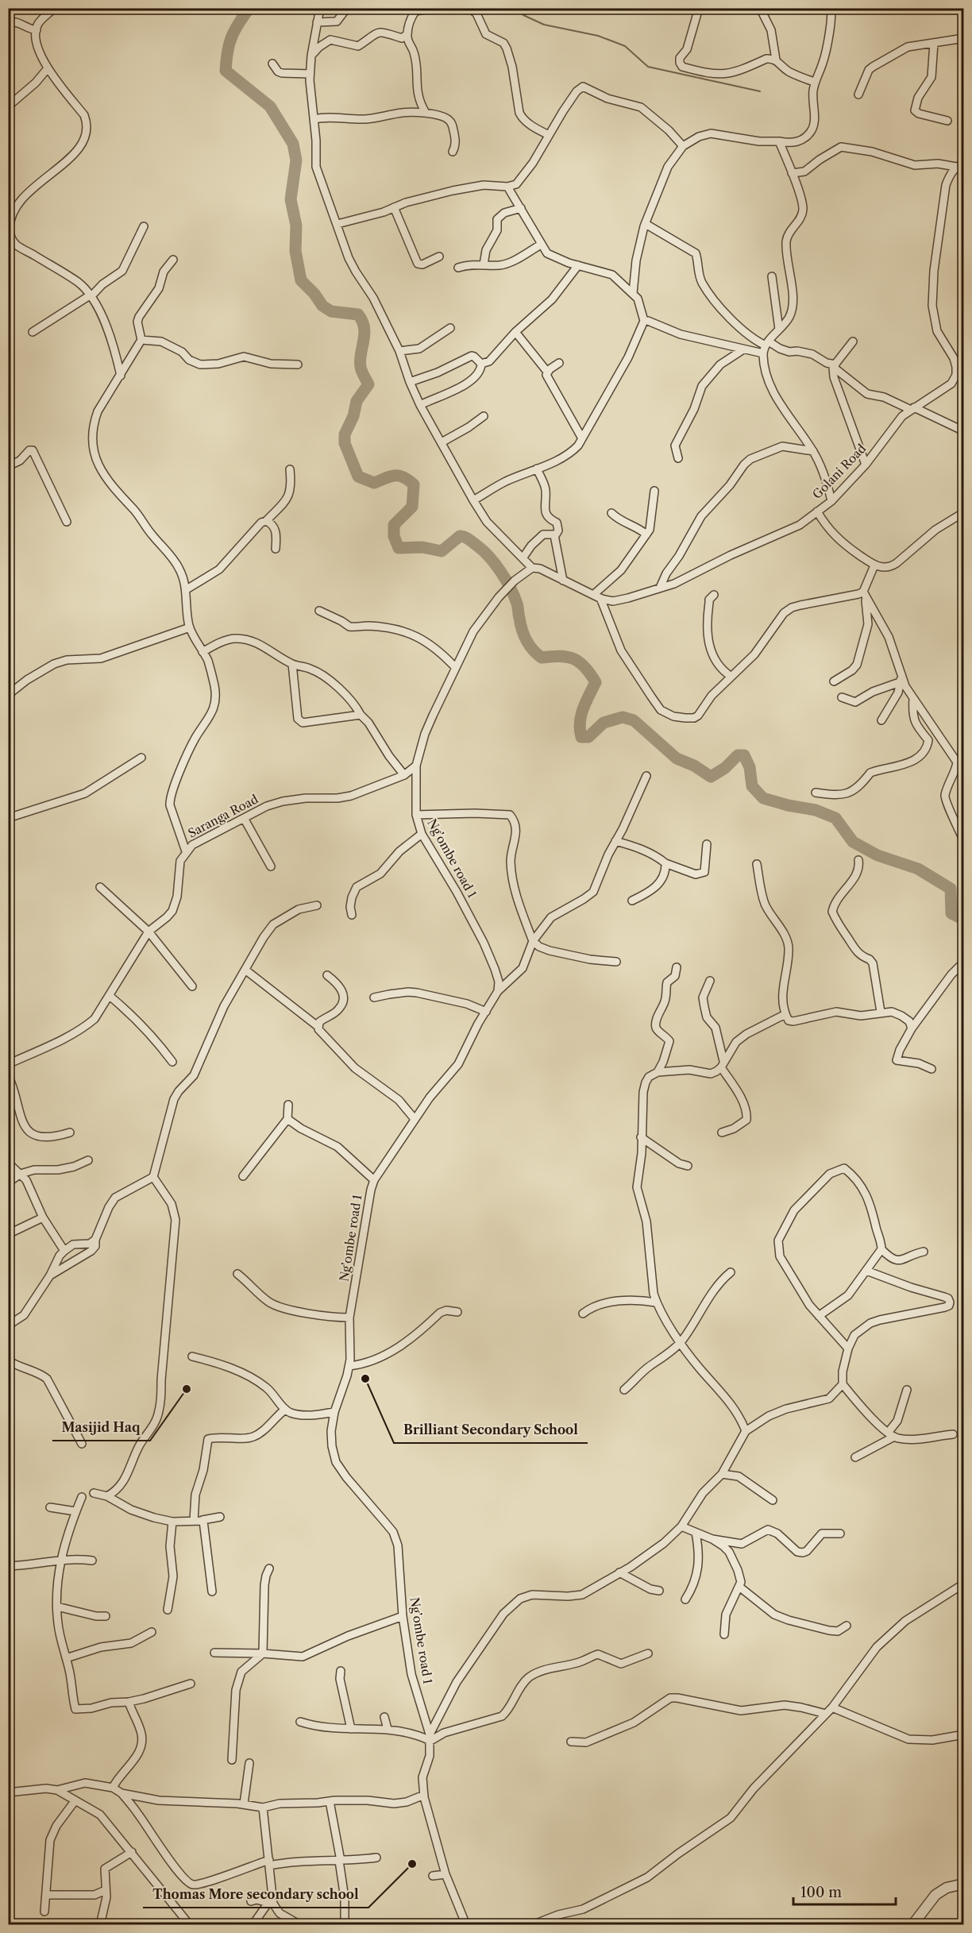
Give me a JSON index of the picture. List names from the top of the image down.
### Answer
{
  "streets": {
    "street": ["Golani Road", "Saranga Road", "Ng’ombe road 1"]
  },
  "crossings": [
    ["Golani Road", "Ng’ombe road 1"],
    ["Saranga Road", "Ng’ombe road 1"]
  ],
  "places": ["Brilliant Secondary School", "Masijid Haq", "Thomas More secondary school"],
  "scale_bar": "100 m"
}
